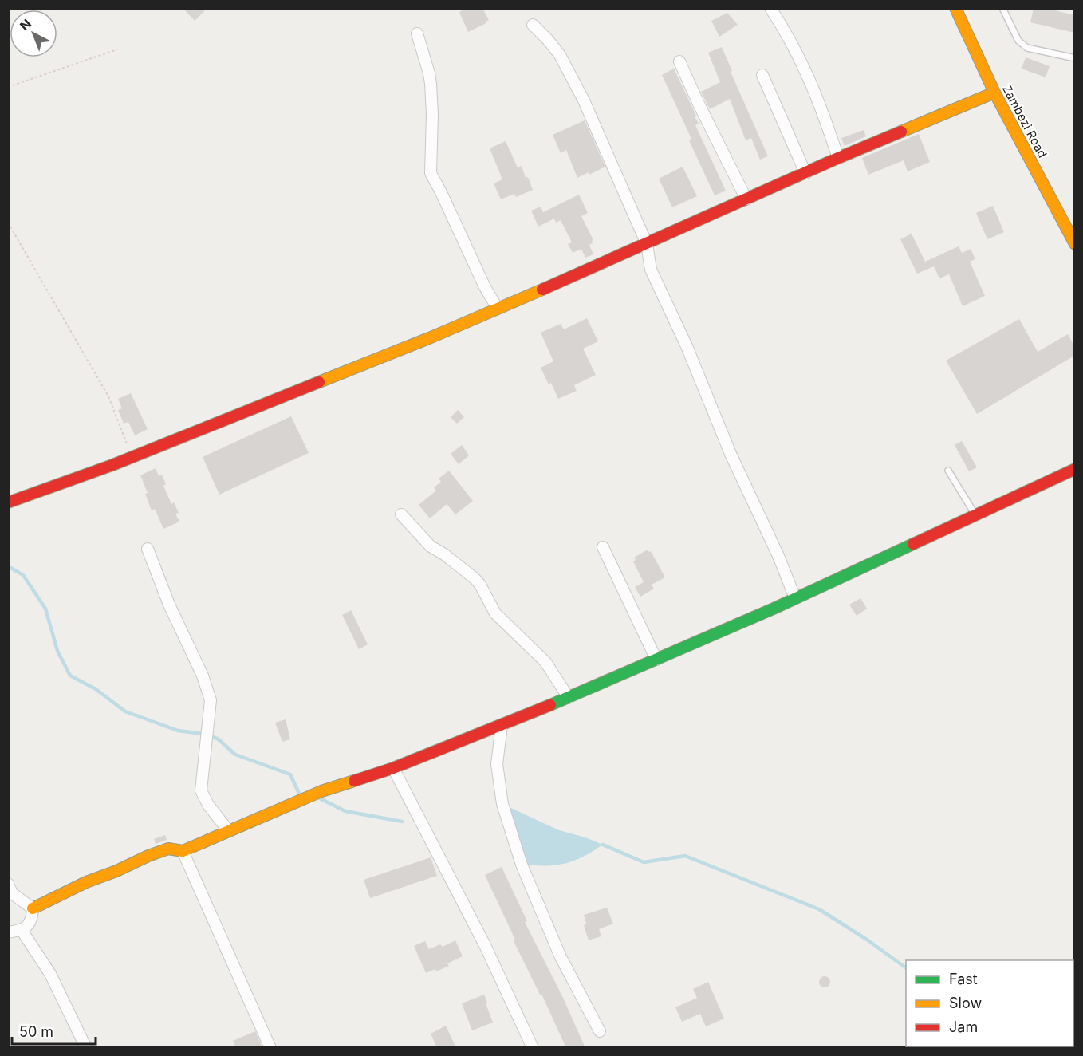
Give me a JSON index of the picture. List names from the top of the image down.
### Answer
{
  "streets": {
    "street": ["Zambezi Road"]
  },
  "legend": ["Fast", "Slow", "Jam"],
  "scale_bar": "50 m",
  "north": "top left"
}
